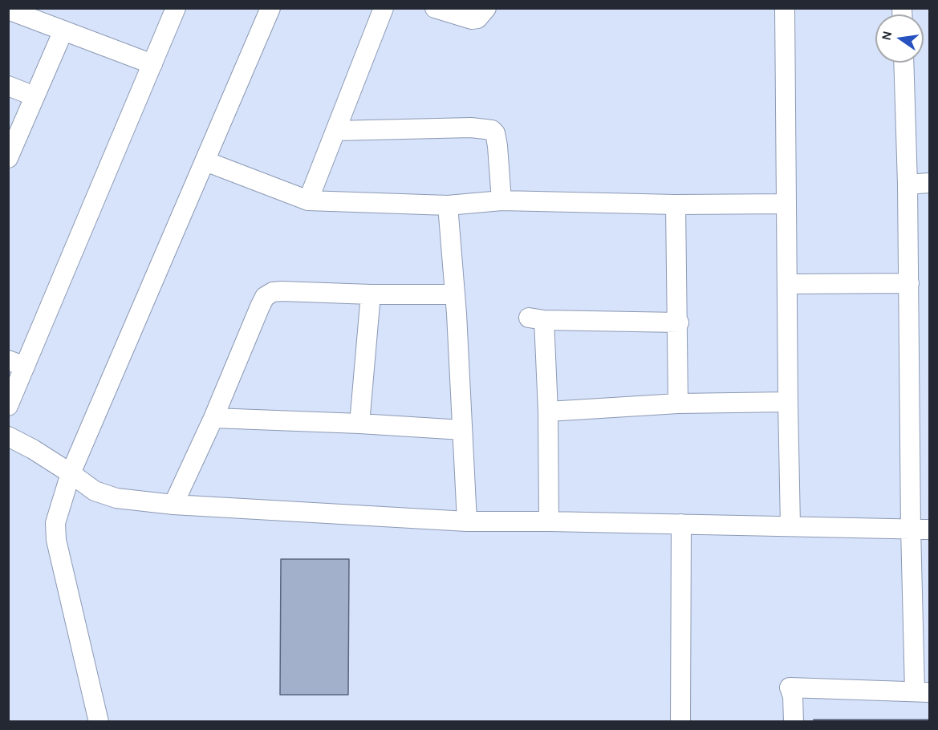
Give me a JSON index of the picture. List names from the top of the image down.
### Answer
{
  "north": "left"
}
